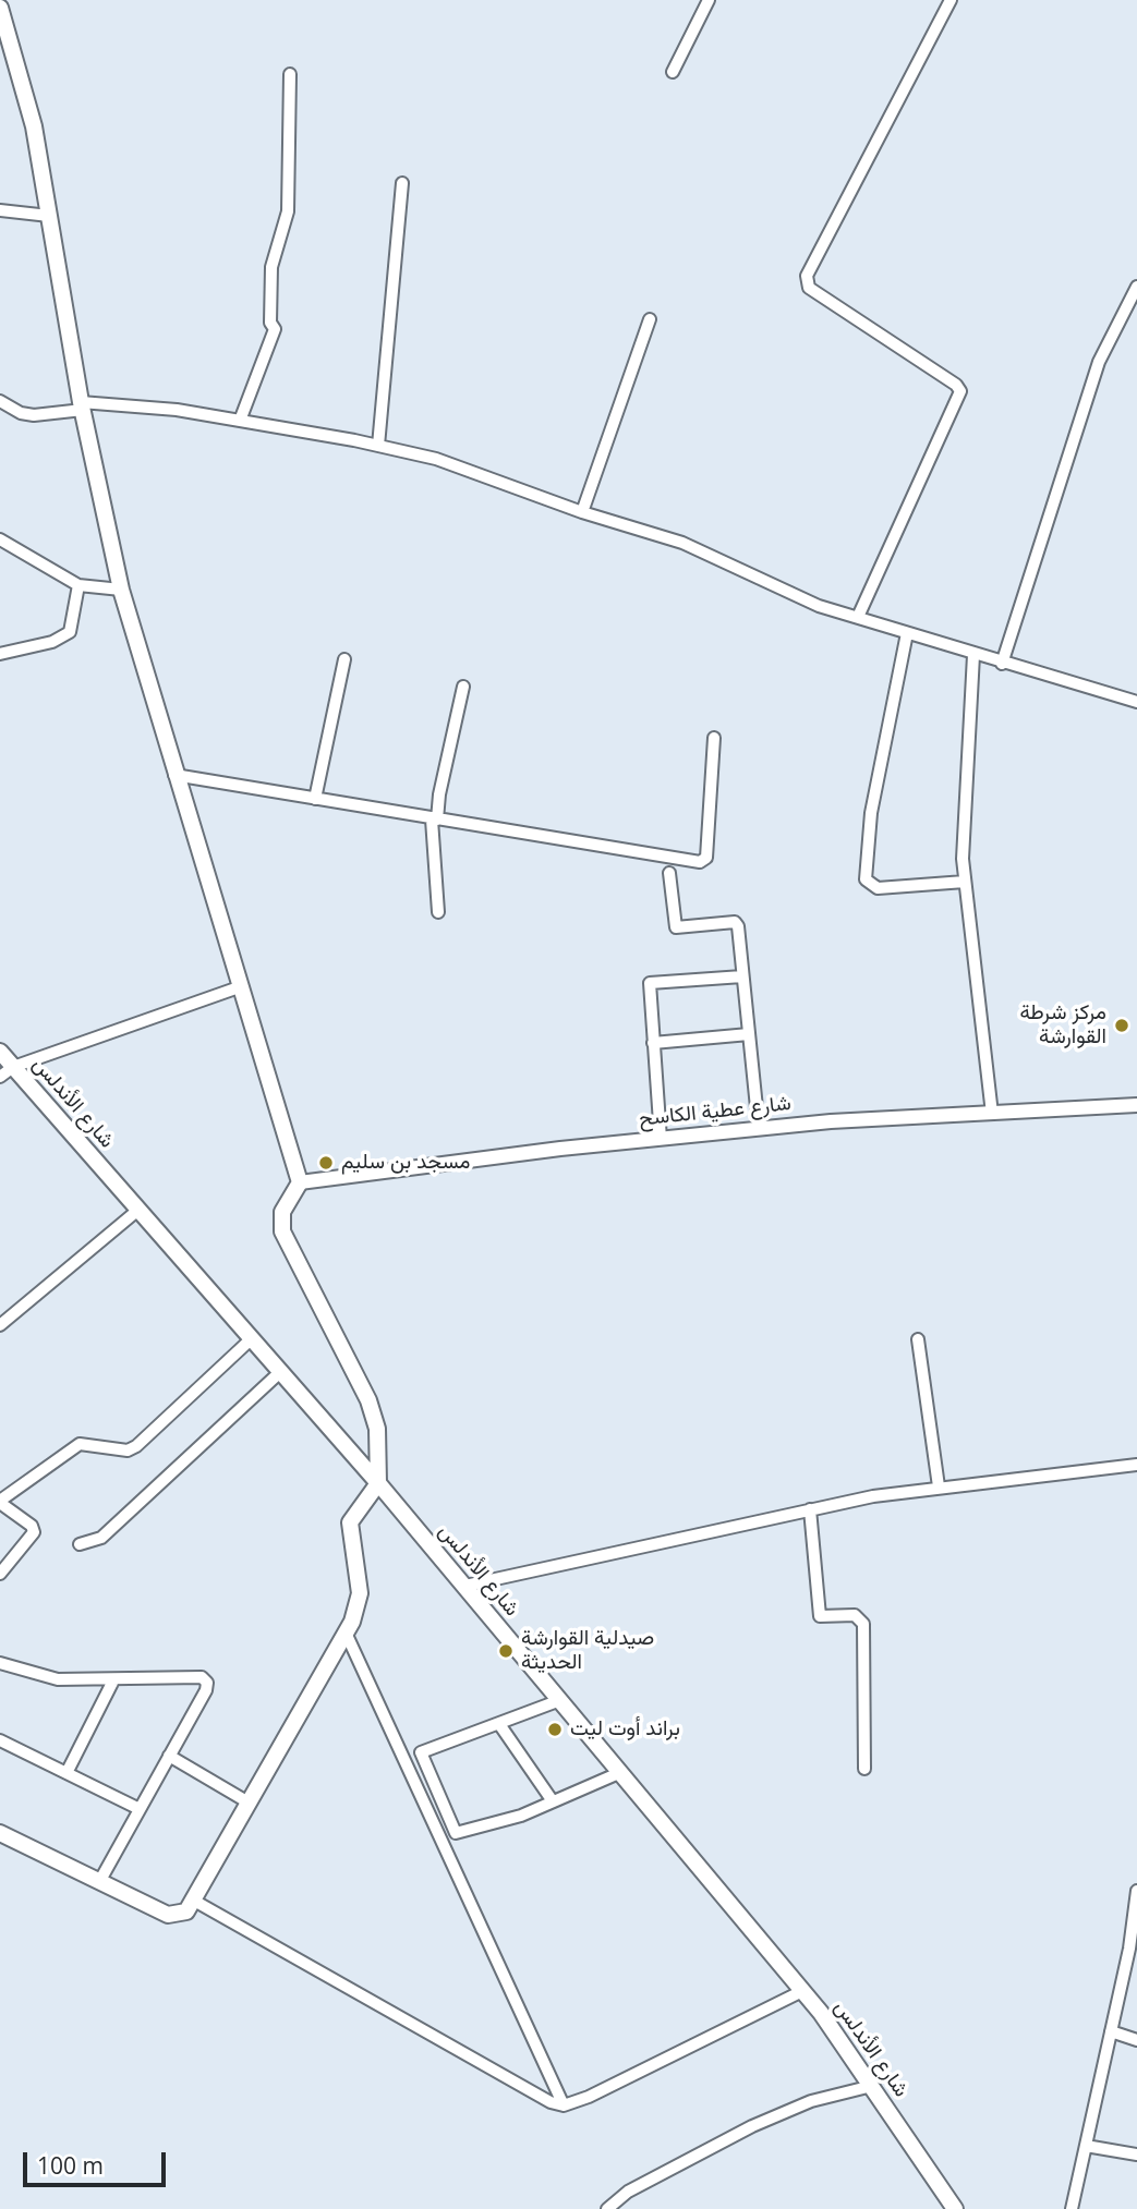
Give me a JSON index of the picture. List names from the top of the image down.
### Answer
{
  "streets": {
    "main road": ["شارع الأندلس"],
    "street": ["شارع عطية الكاسح"]
  },
  "places": [
    "مركز شرطة القوارشة",
    "مسجد بن سليم",
    "صيدلية القوارشة الحديثة",
    "براند أوت ليت"
  ],
  "scale_bar": "100 m"
}
